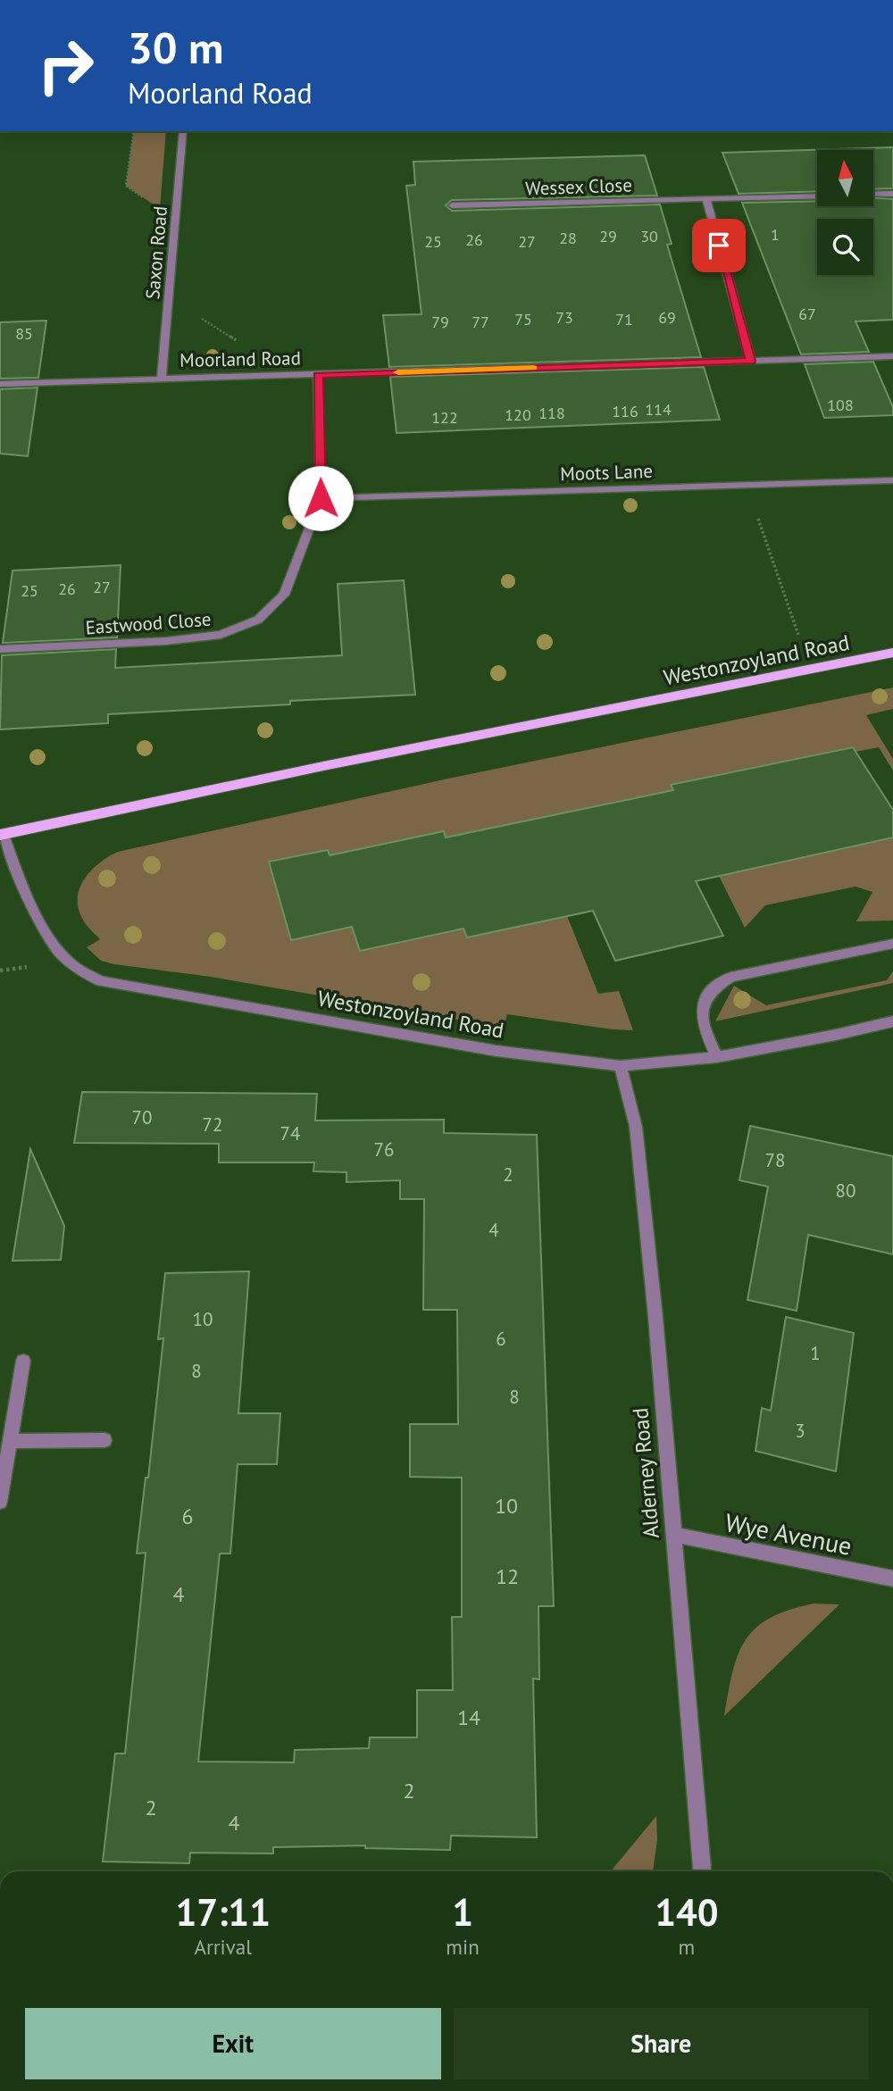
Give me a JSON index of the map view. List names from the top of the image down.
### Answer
{
  "streets": {
    "main road": ["Westonzoyland Road"],
    "street": [
      "Wessex Close",
      "Saxon Road",
      "Moorland Road",
      "Moots Lane",
      "Eastwood Close",
      "Alderney Road",
      "Wye Avenue"
    ]
  },
  "crossings": [
    ["Saxon Road", "Moorland Road"],
    ["Moorland Road", "Eastwood Close"],
    ["Moots Lane", "Eastwood Close"],
    ["Westonzoyland Road", "Alderney Road"],
    ["Alderney Road", "Wye Avenue"]
  ],
  "house_numbers": [
    "1",
    "29",
    "30",
    "28",
    "26",
    "25",
    "27",
    "67",
    "73",
    "69",
    "75",
    "71",
    "79",
    "77",
    "85",
    "108",
    "114",
    "116",
    "118",
    "120",
    "122",
    "27",
    "26",
    "25",
    "70",
    "72",
    "74",
    "76",
    "78",
    "2",
    "80",
    "4",
    "10",
    "6",
    "1",
    "8",
    "8",
    "3",
    "10",
    "6",
    "12",
    "4",
    "14",
    "2",
    "2",
    "4"
  ],
  "north": "top",
  "page": {
    "turn": ["30 m", "Moorland Road"],
    "eta": [
      "17:11",
      "Arrival",
      "1",
      "min",
      "140",
      "m"
    ],
    "buttons": ["Exit", "Share"]
  }
}
